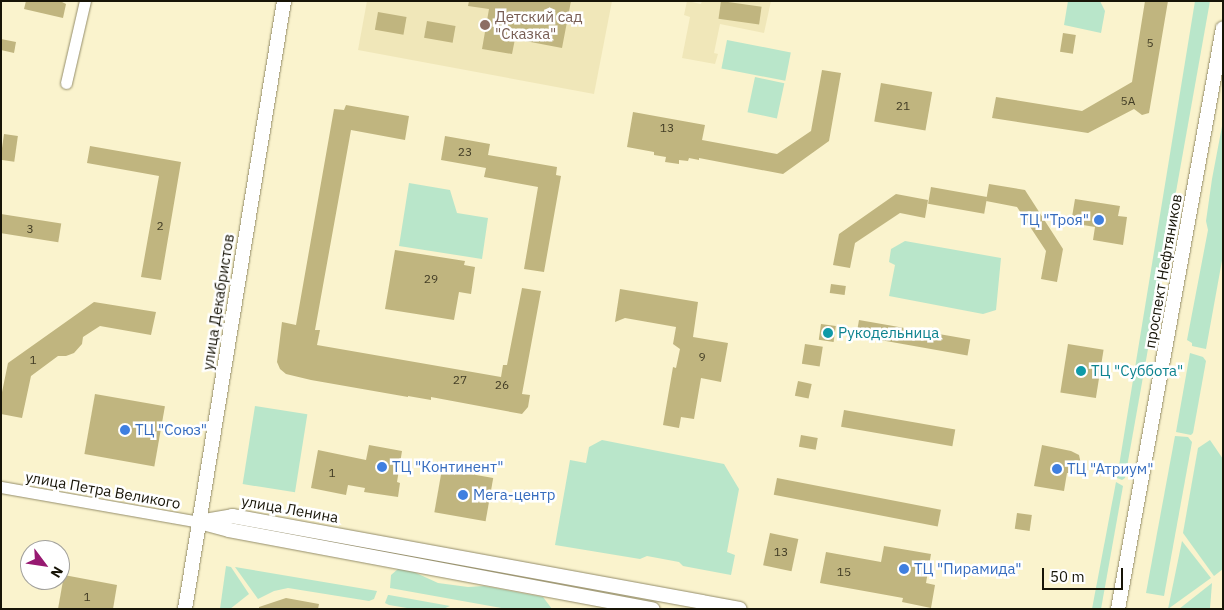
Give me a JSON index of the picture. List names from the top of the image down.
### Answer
{
  "streets": {
    "main road": ["проспект Нефтяников", "улица Декабристов", "улица Ленина"],
    "street": ["улица Петра Великого"]
  },
  "crossings": [
    ["улица Декабристов", "улица Петра Великого"],
    ["улица Декабристов", "улица Ленина"],
    ["улица Петра Великого", "улица Ленина"]
  ],
  "places": [
    "Детский сад \"Сказка\"",
    "ТЦ \"Троя\"",
    "Рукодельница",
    "ТЦ \"Суббота\"",
    "ТЦ \"Союз\"",
    "ТЦ \"Континент\"",
    "ТЦ \"Атриум\"",
    "Мега-центр",
    "ТЦ \"Пирамида\""
  ],
  "house_numbers": [
    "5",
    "5А",
    "21",
    "13",
    "23",
    "2",
    "3",
    "29",
    "9",
    "1",
    "27",
    "26",
    "1",
    "13",
    "15",
    "1"
  ],
  "scale_bar": "50 m",
  "north": "bottom right"
}
